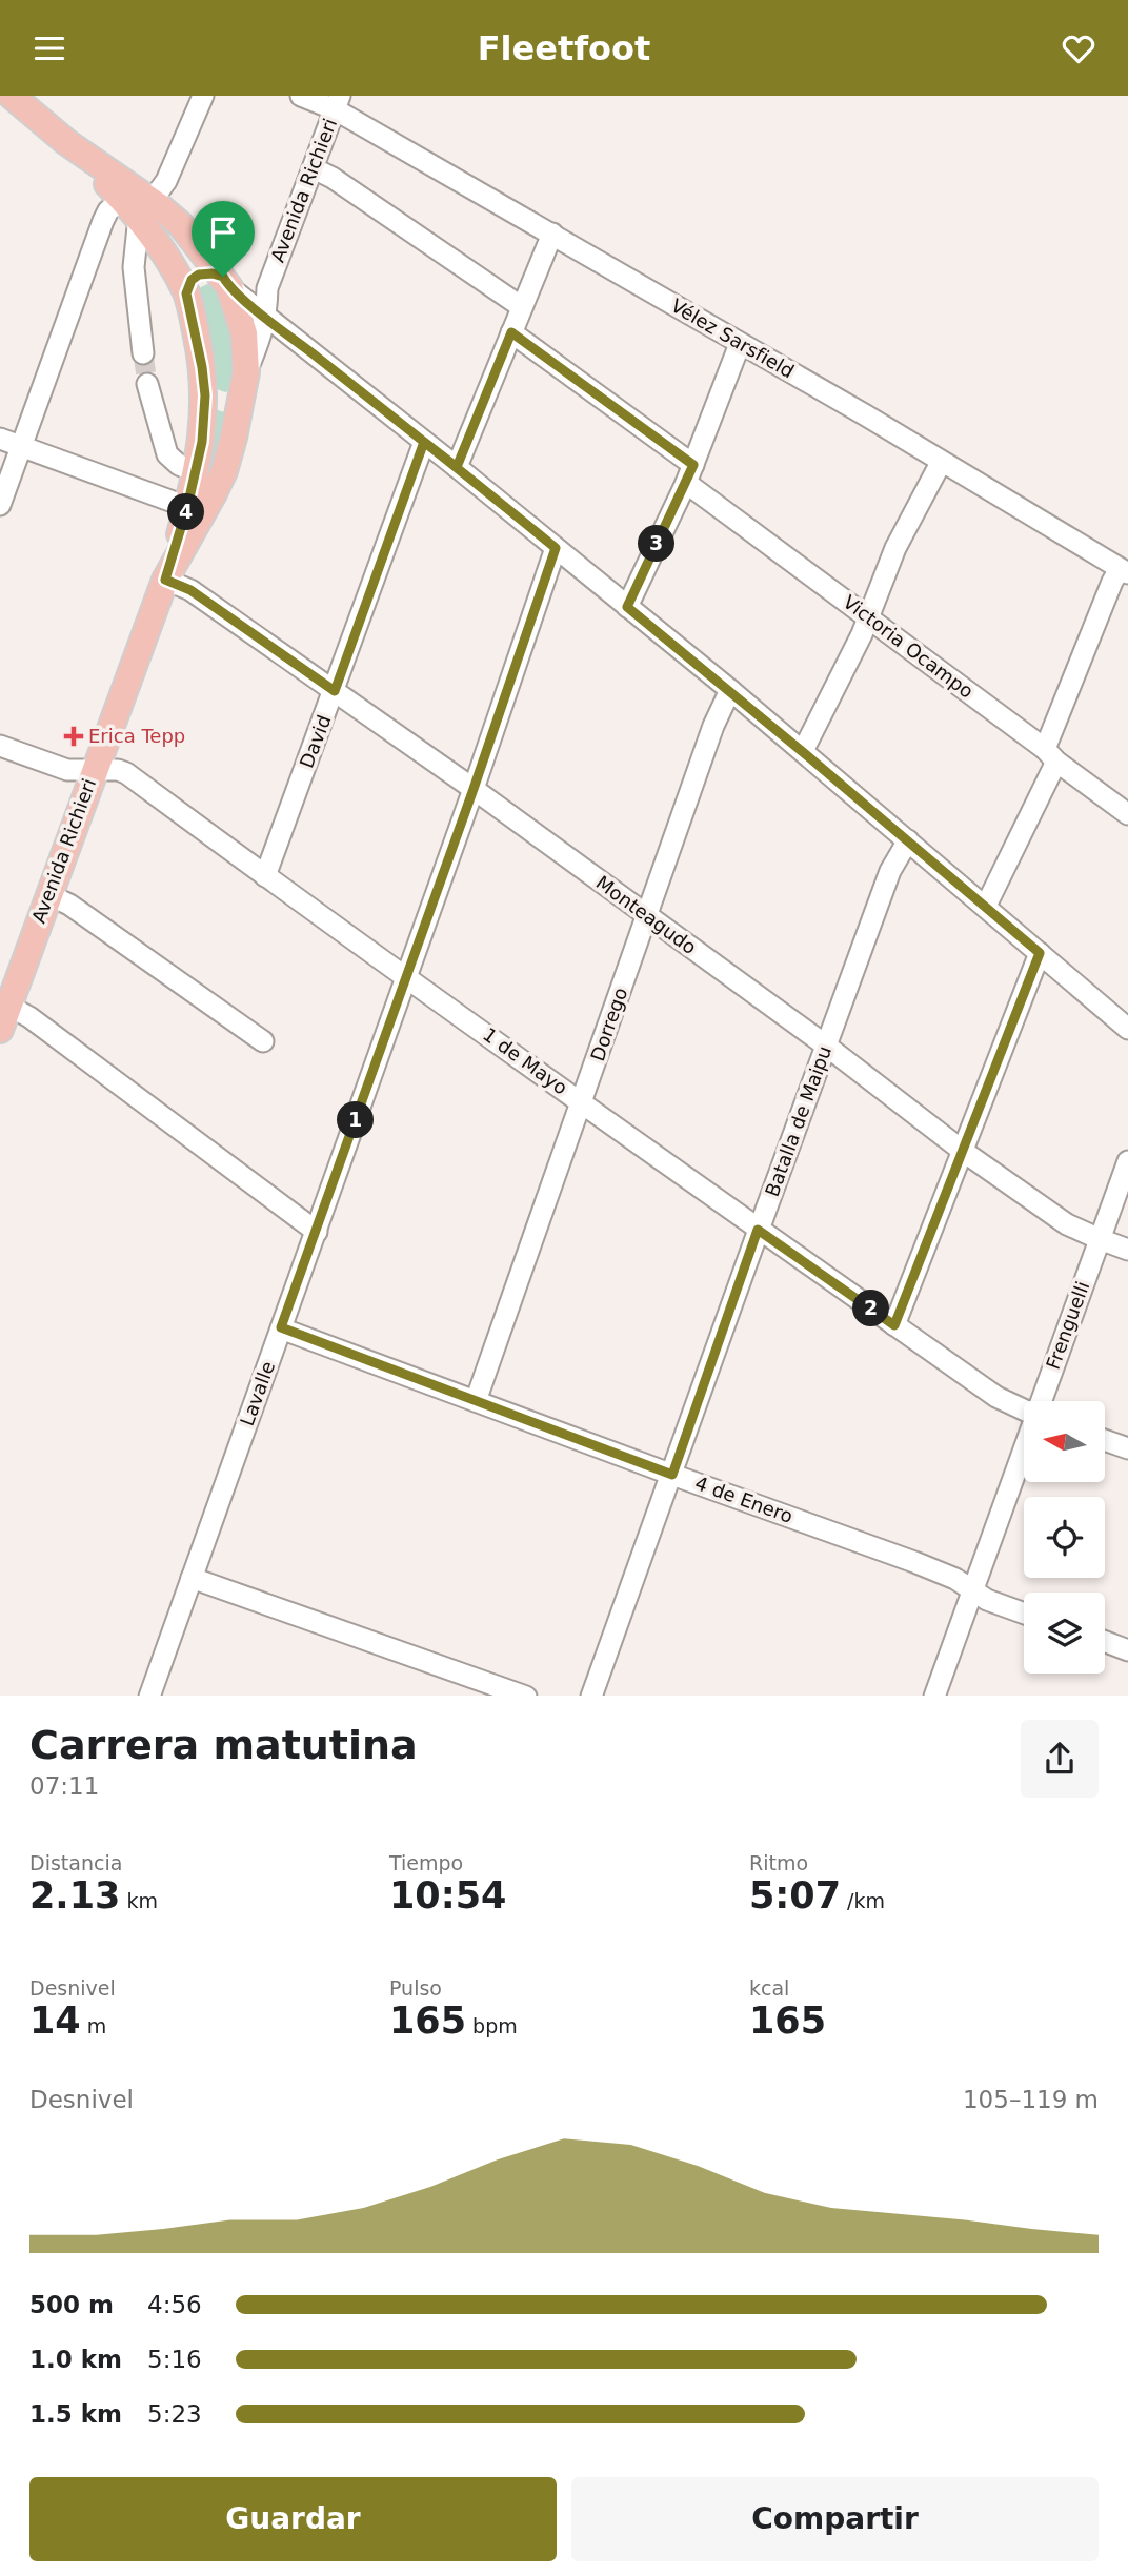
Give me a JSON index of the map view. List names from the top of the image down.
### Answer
{
  "streets": {
    "main road": ["Avenida Richieri"],
    "street": [
      "Vélez Sarsfield",
      "Victoria Ocampo",
      "David",
      "Monteagudo",
      "Dorrego",
      "1 de Mayo",
      "Batalla de Maipu",
      "Frenguelli",
      "Lavalle",
      "4 de Enero"
    ]
  },
  "crossings": [
    ["Avenida Richieri", "Vélez Sarsfield"],
    ["Avenida Richieri", "Monteagudo"],
    ["Avenida Richieri", "1 de Mayo"],
    ["David", "Monteagudo"],
    ["David", "1 de Mayo"],
    ["Monteagudo", "Dorrego"],
    ["Monteagudo", "Batalla de Maipu"],
    ["Monteagudo", "Frenguelli"],
    ["Monteagudo", "Lavalle"],
    ["Dorrego", "1 de Mayo"],
    ["Dorrego", "4 de Enero"],
    ["1 de Mayo", "Batalla de Maipu"],
    ["1 de Mayo", "Lavalle"],
    ["Batalla de Maipu", "4 de Enero"],
    ["Frenguelli", "4 de Enero"],
    ["Lavalle", "4 de Enero"]
  ],
  "places": {
    "health": ["Erica Tepp"]
  },
  "north": "left",
  "page": {
    "header": "Fleetfoot",
    "pins": [
      "4",
      "3",
      "1",
      "2"
    ],
    "heading": ["Carrera matutina", "07:11"],
    "stats": [
      ["Distancia", "2.13 km"],
      ["Tiempo", "10:54"],
      ["Ritmo", "5:07 /km"],
      ["Desnivel", "14 m"],
      ["Pulso", "165 bpm"],
      ["kcal", "165"]
    ],
    "chart": ["Desnivel", "105–119 m"],
    "list": [
      {
        "name": "500 m",
        "note": "4:56"
      },
      {
        "name": "1.0 km",
        "note": "5:16"
      },
      {
        "name": "1.5 km",
        "note": "5:23"
      }
    ],
    "buttons": ["Guardar", "Compartir"]
  }
}
